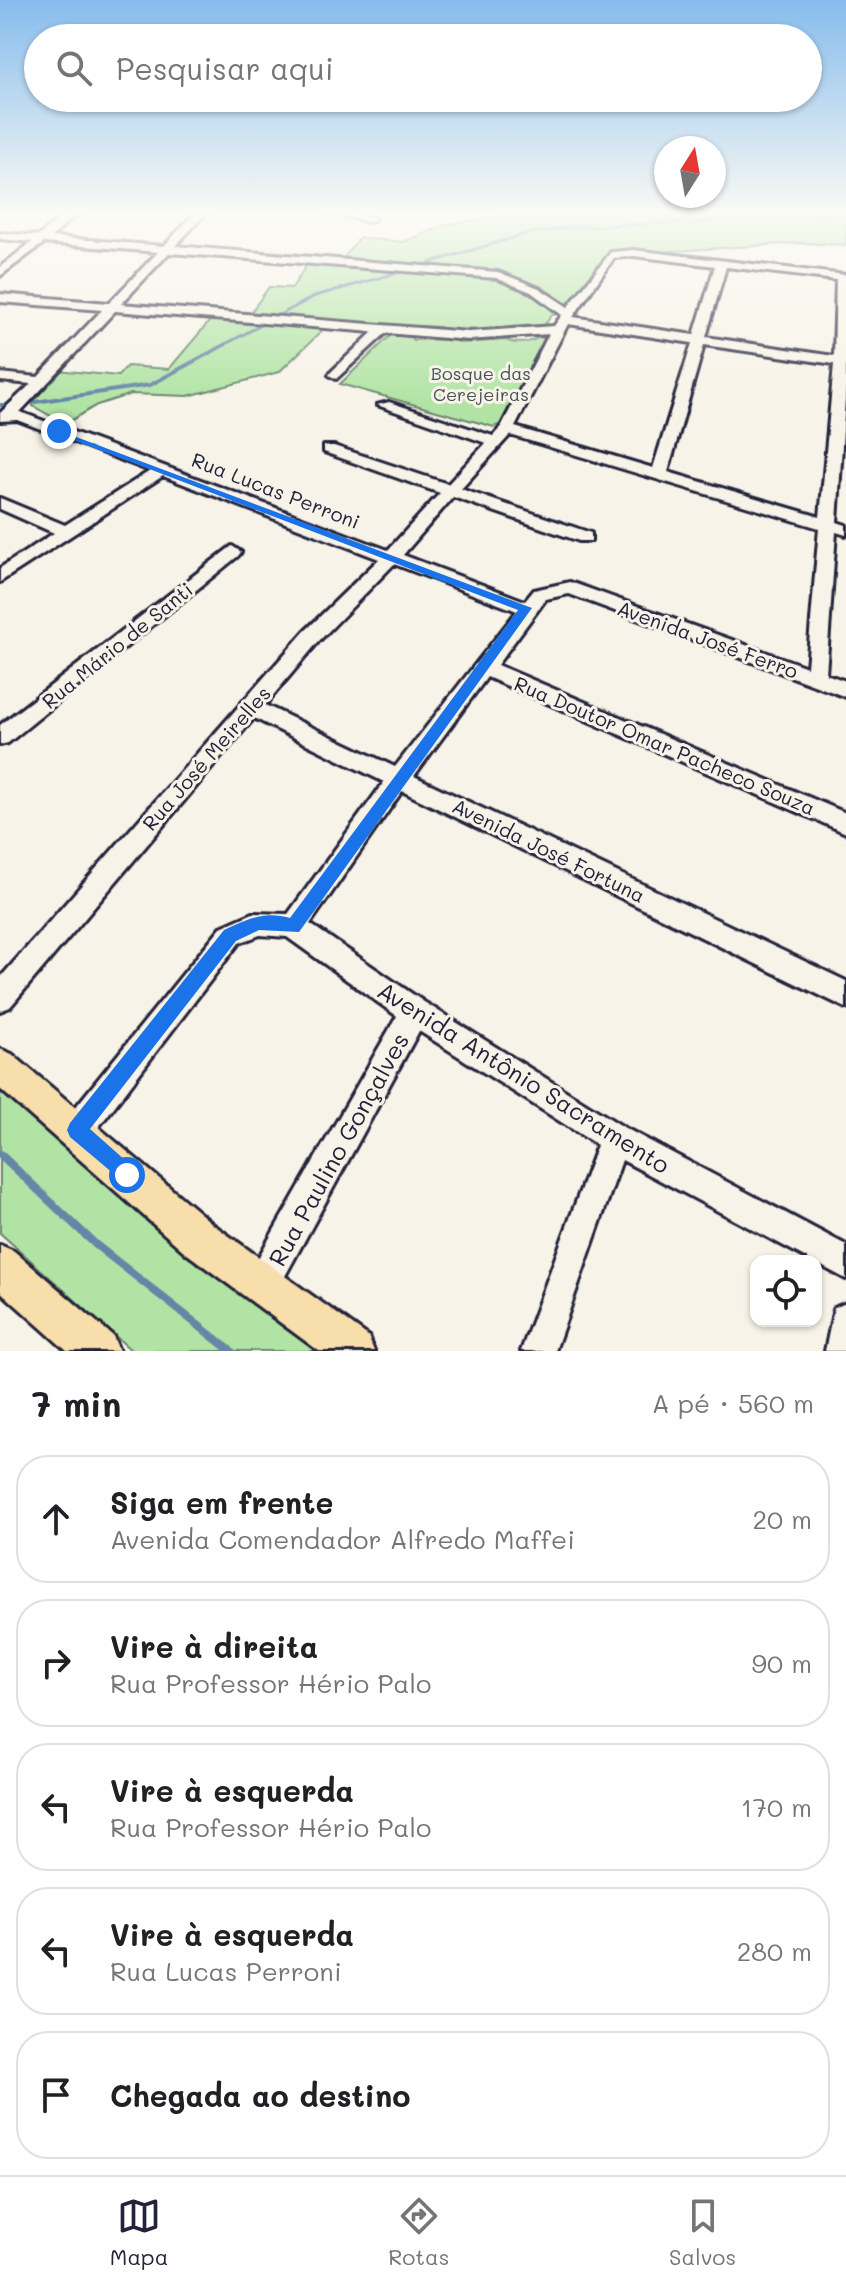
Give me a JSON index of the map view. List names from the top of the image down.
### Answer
{
  "streets": {
    "street": [
      "Rua Lucas Perroni",
      "Avenida José Ferro",
      "Rua Mário de Santi",
      "Rua Doutor Omar Pacheco Souza",
      "Rua José Meirelles",
      "Avenida José Fortuna",
      "Avenida Antônio Sacramento",
      "Rua Paulino Gonçalves"
    ]
  },
  "crossings": [
    ["Rua Lucas Perroni", "Avenida José Ferro"],
    ["Rua Lucas Perroni", "Rua José Meirelles"],
    ["Rua José Meirelles", "Avenida José Fortuna"],
    ["Avenida Antônio Sacramento", "Rua Paulino Gonçalves"]
  ],
  "parks": ["Bosque das Cerejeiras"],
  "north": "top",
  "page": {
    "search": "Pesquisar aqui",
    "heading": ["7 min", "A pé · 560 m"],
    "list": [
      ["Siga em frente", "Avenida Comendador Alfredo Maffei", "20 m"],
      ["Vire à direita", "Rua Professor Hério Palo", "90 m"],
      ["Vire à esquerda", "Rua Professor Hério Palo", "170 m"],
      ["Vire à esquerda", "Rua Lucas Perroni", "280 m"],
      "Chegada ao destino"
    ],
    "nav": ["Mapa", "Rotas", "Salvos"]
  }
}
